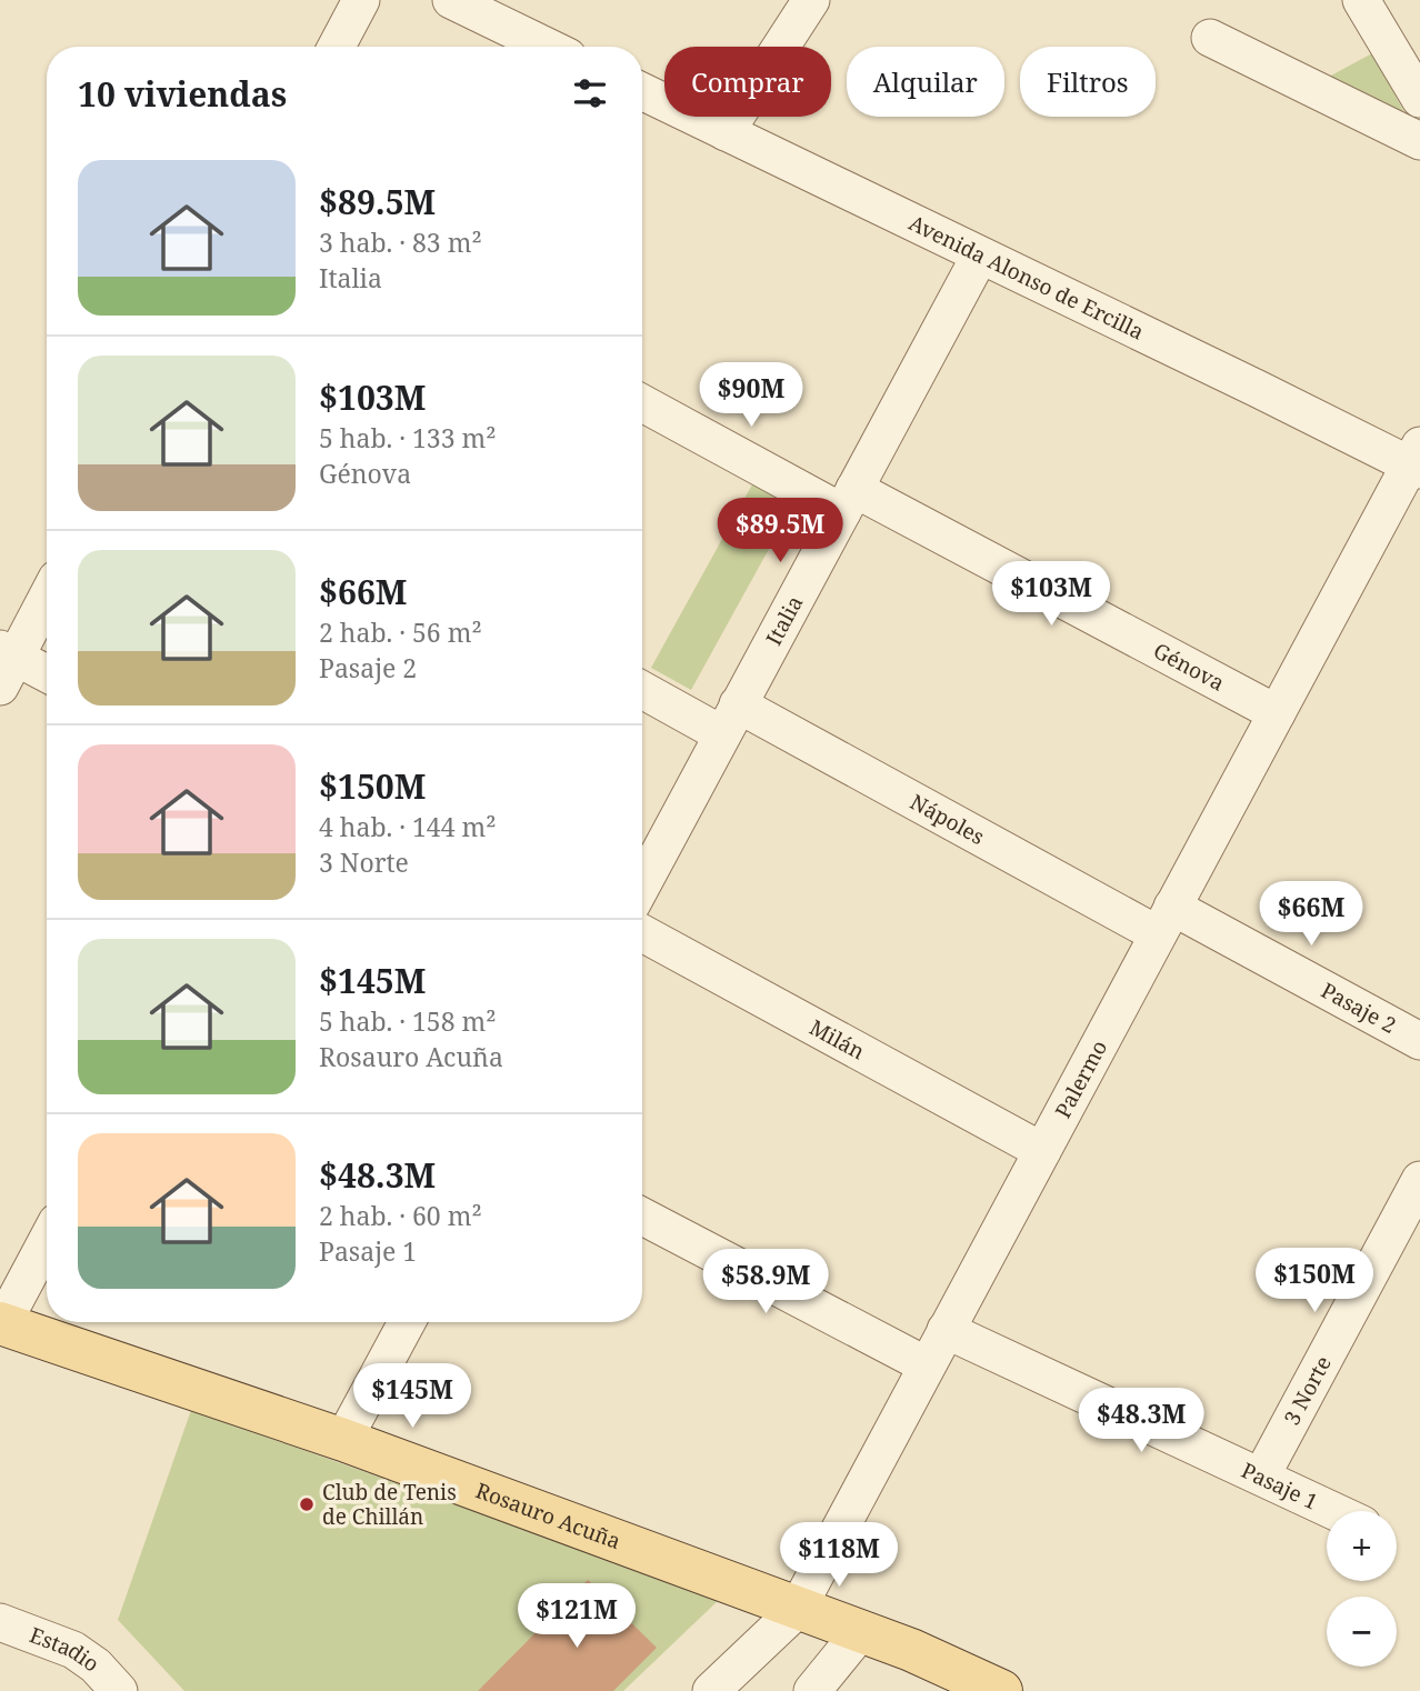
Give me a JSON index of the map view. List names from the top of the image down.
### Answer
{
  "streets": {
    "main road": ["Rosauro Acuña"],
    "street": [
      "Avenida Alonso de Ercilla",
      "Italia",
      "Génova",
      "Nápoles",
      "Pasaje 2",
      "Milán",
      "Palermo",
      "3 Norte",
      "Pasaje 1",
      "Estadio"
    ]
  },
  "crossings": [
    ["Avenida Alonso de Ercilla", "Italia"],
    ["Avenida Alonso de Ercilla", "Palermo"],
    ["Italia", "Génova"],
    ["Italia", "Nápoles"],
    ["Génova", "Palermo"],
    ["Nápoles", "Pasaje 2"],
    ["Nápoles", "Palermo"],
    ["Pasaje 2", "Palermo"],
    ["Milán", "Palermo"],
    ["Palermo", "Pasaje 1"],
    ["Palermo", "Rosauro Acuña"],
    ["3 Norte", "Pasaje 1"]
  ],
  "places": ["Club de Tenis de Chillán"],
  "page": {
    "chip": ["Comprar", "Alquilar", "Filtros"],
    "heading": "10 viviendas",
    "list": [
      {
        "name": "$89.5M",
        "note": "3 hab. · 83 m² · Italia"
      },
      {
        "name": "$103M",
        "note": "5 hab. · 133 m² · Génova"
      },
      {
        "name": "$66M",
        "note": "2 hab. · 56 m² · Pasaje 2"
      },
      {
        "name": "$150M",
        "note": "4 hab. · 144 m² · 3 Norte"
      },
      {
        "name": "$145M",
        "note": "5 hab. · 158 m² · Rosauro Acuña"
      },
      {
        "name": "$48.3M",
        "note": "2 hab. · 60 m² · Pasaje 1"
      }
    ],
    "price": [
      "$90M",
      "$89.5M",
      "$103M",
      "$66M",
      "$150M",
      "$58.9M",
      "$145M",
      "$48.3M",
      "$118M",
      "$121M"
    ],
    "map_buttons": ["+", "−"]
  }
}
